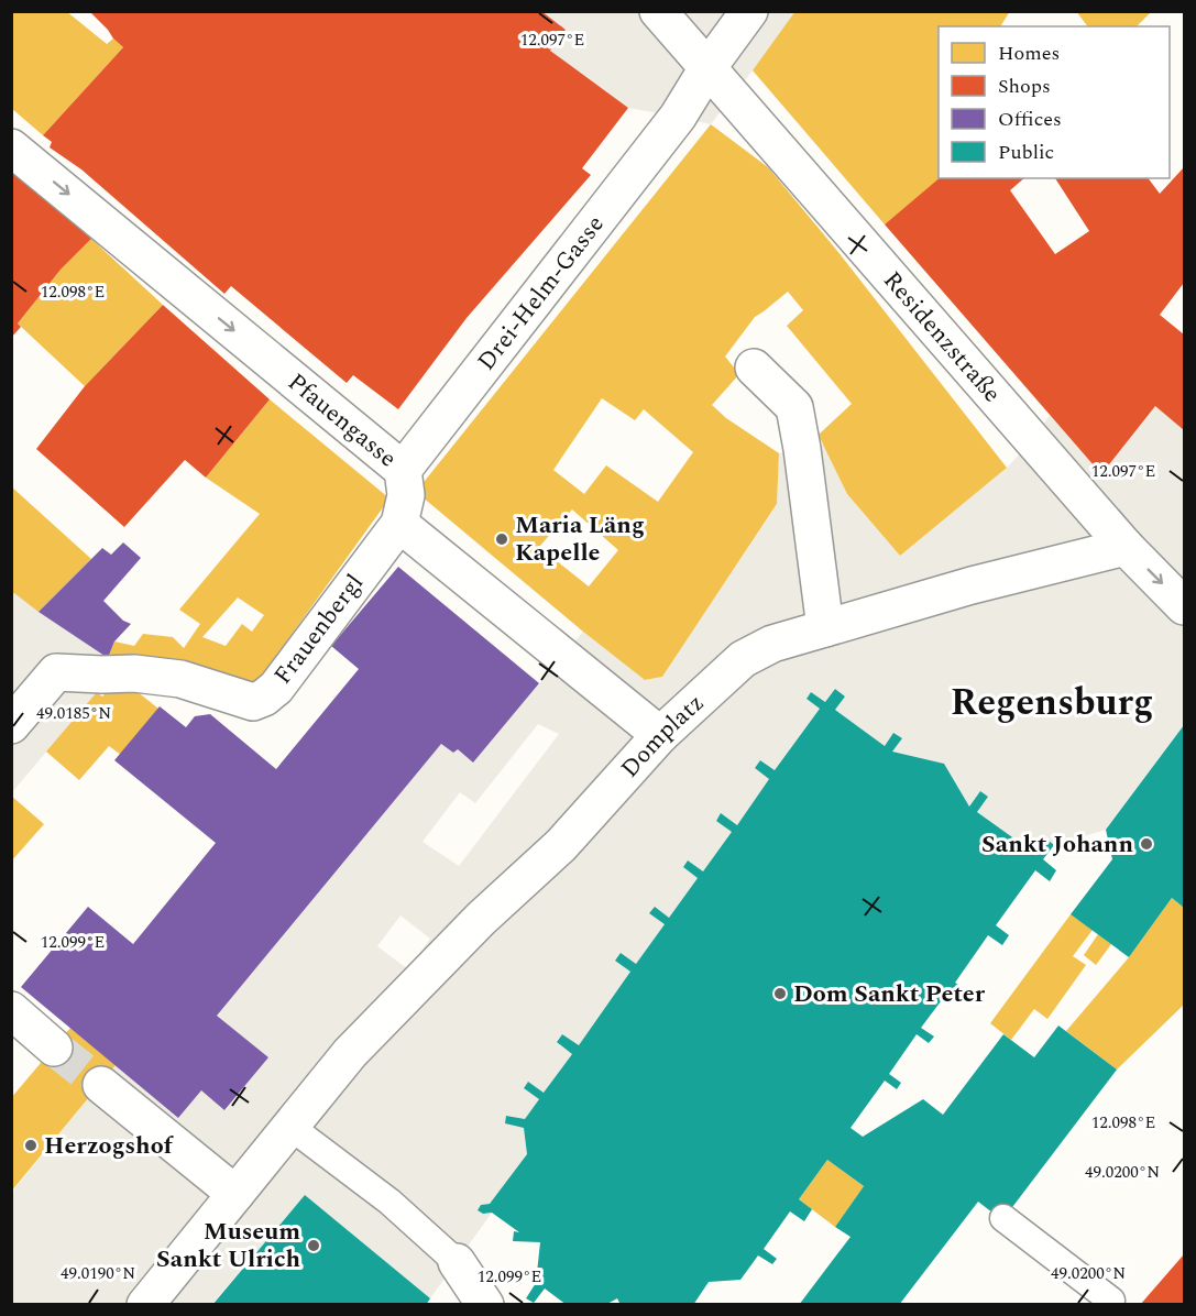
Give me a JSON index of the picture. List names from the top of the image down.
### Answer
{
  "streets": {
    "street": [
      "Drei-Helm-Gasse",
      "Residenzstraße",
      "Pfauengasse",
      "Frauenbergl",
      "Domplatz"
    ]
  },
  "crossings": [
    ["Drei-Helm-Gasse", "Residenzstraße"],
    ["Drei-Helm-Gasse", "Pfauengasse"],
    ["Residenzstraße", "Domplatz"],
    ["Pfauengasse", "Frauenbergl"]
  ],
  "one_way": ["Pfauengasse"],
  "districts": ["Regensburg"],
  "places": [
    "Maria Läng Kapelle",
    "Sankt Johann",
    "Dom Sankt Peter",
    "Herzogshof",
    "Museum Sankt Ulrich"
  ],
  "legend": [
    "Homes",
    "Shops",
    "Offices",
    "Public"
  ],
  "coordinates": [
    "12.097°E",
    "12.098°E",
    "49.0185°N",
    "12.099°E",
    "49.0200°N",
    "49.0190°N"
  ]
}
